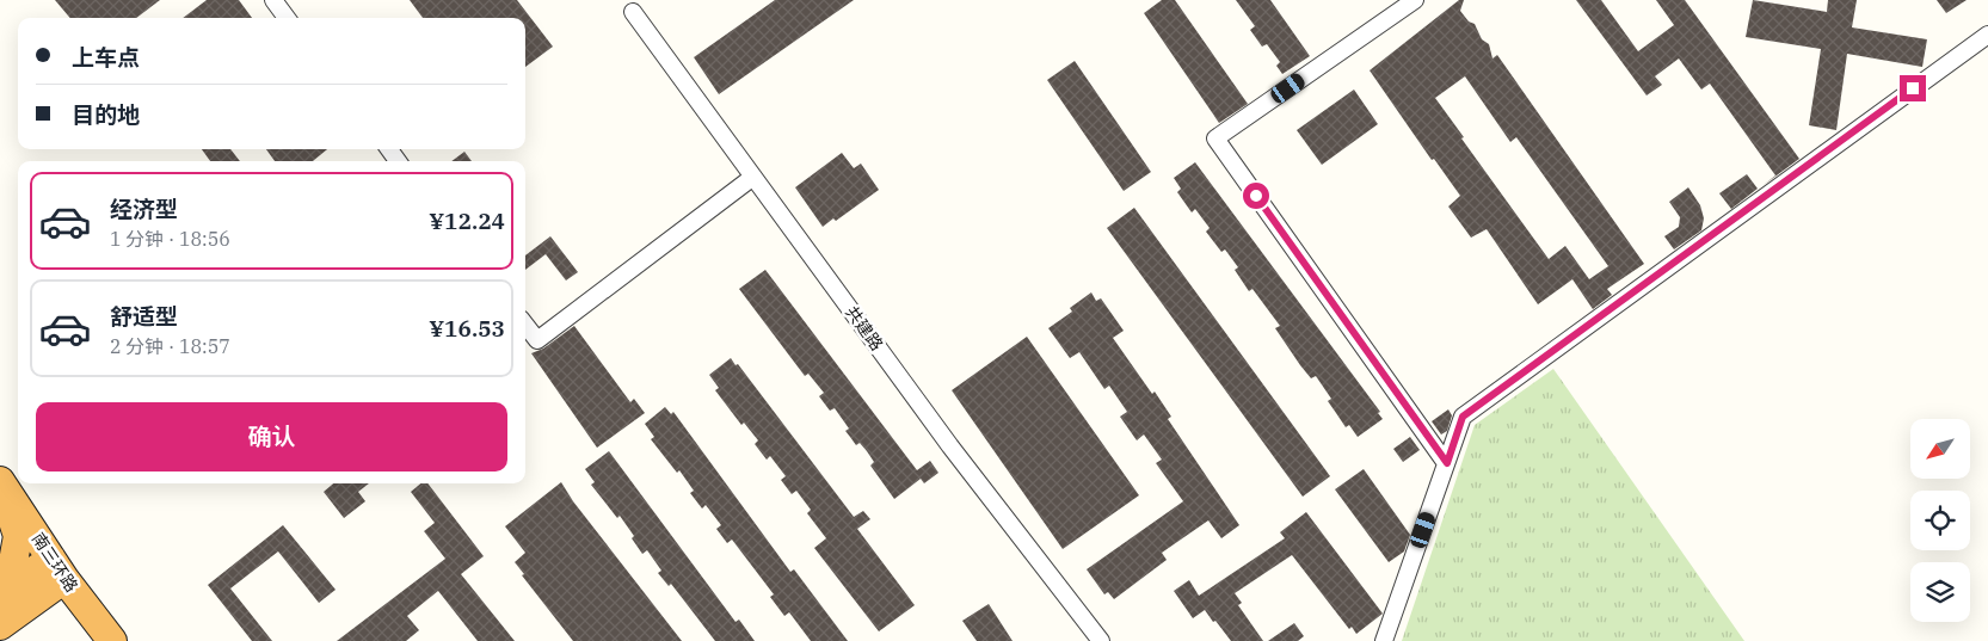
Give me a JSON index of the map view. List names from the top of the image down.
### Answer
{
  "streets": {
    "highway": ["南三环路"],
    "street": ["共建路"]
  },
  "north": "bottom left",
  "page": {
    "banner": ["上车点", "目的地"],
    "list": [
      {
        "name": "经济型",
        "note": "1 分钟 · 18:56",
        "value": "¥12.24"
      },
      {
        "name": "舒适型",
        "note": "2 分钟 · 18:57",
        "value": "¥16.53"
      }
    ],
    "buttons": "确认"
  }
}
